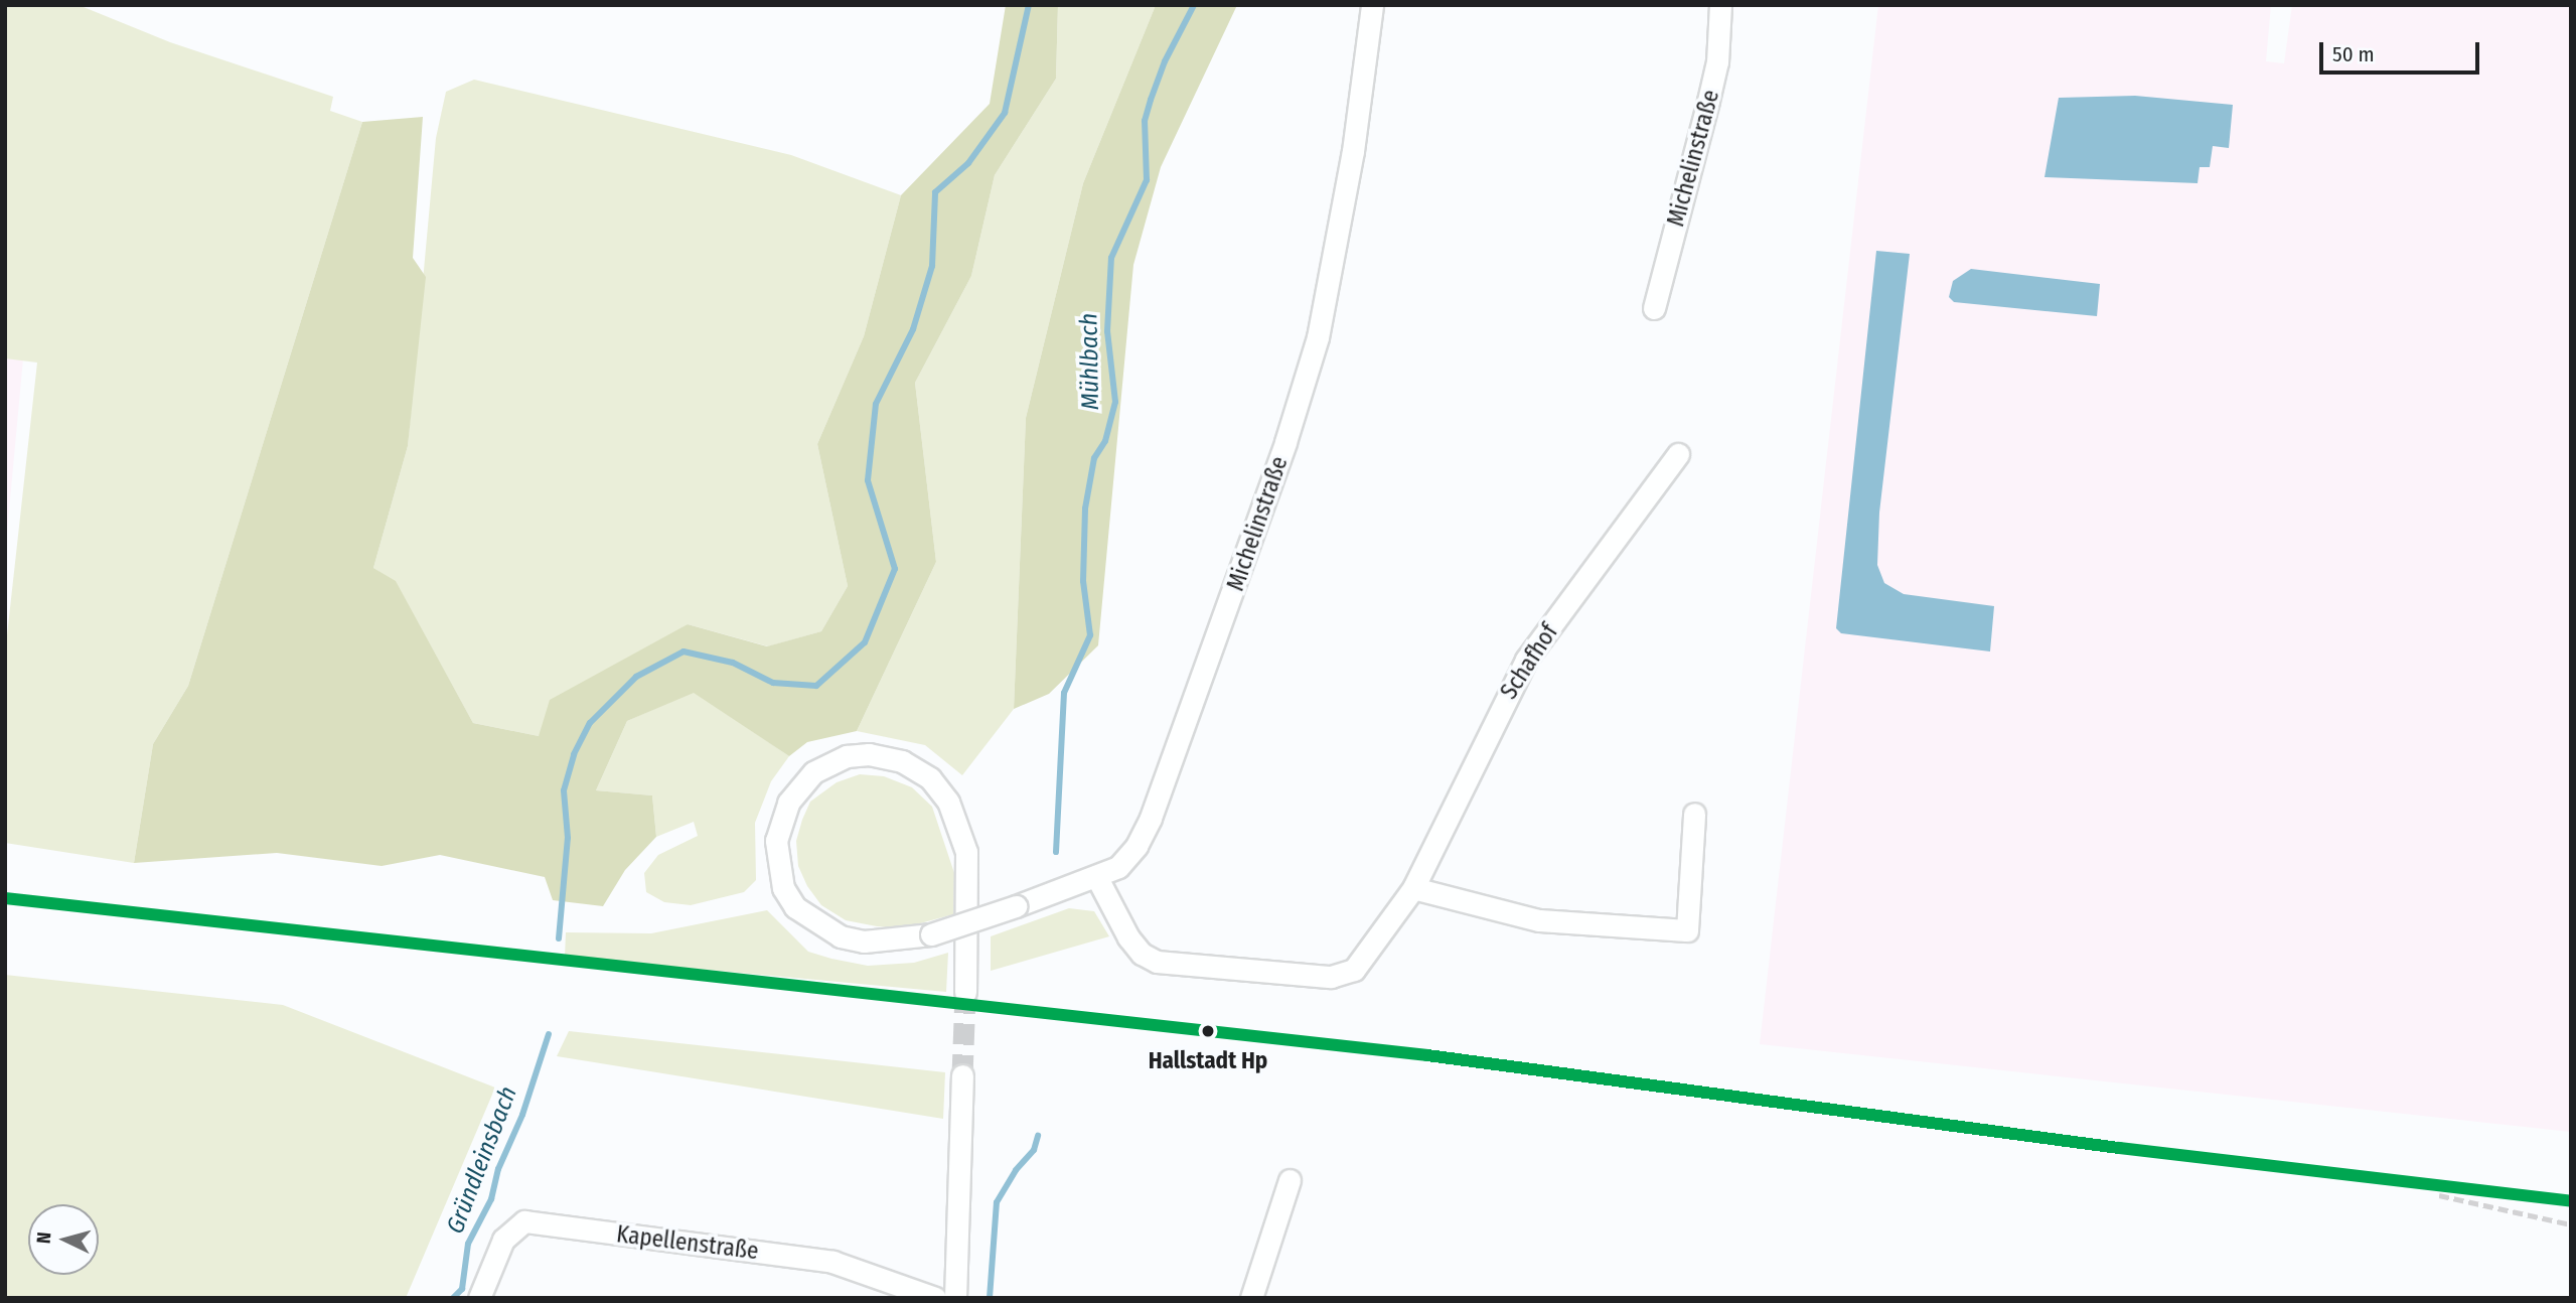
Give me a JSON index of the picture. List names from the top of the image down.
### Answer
{
  "streets": {
    "street": ["Michelinstraße", "Schafhof", "Kapellenstraße"]
  },
  "crossings": [
    ["Michelinstraße", "Schafhof"]
  ],
  "water": ["Mühlbach", "Gründleinsbach"],
  "places": ["Hallstadt Hp"],
  "scale_bar": "50 m",
  "north": "left"
}
